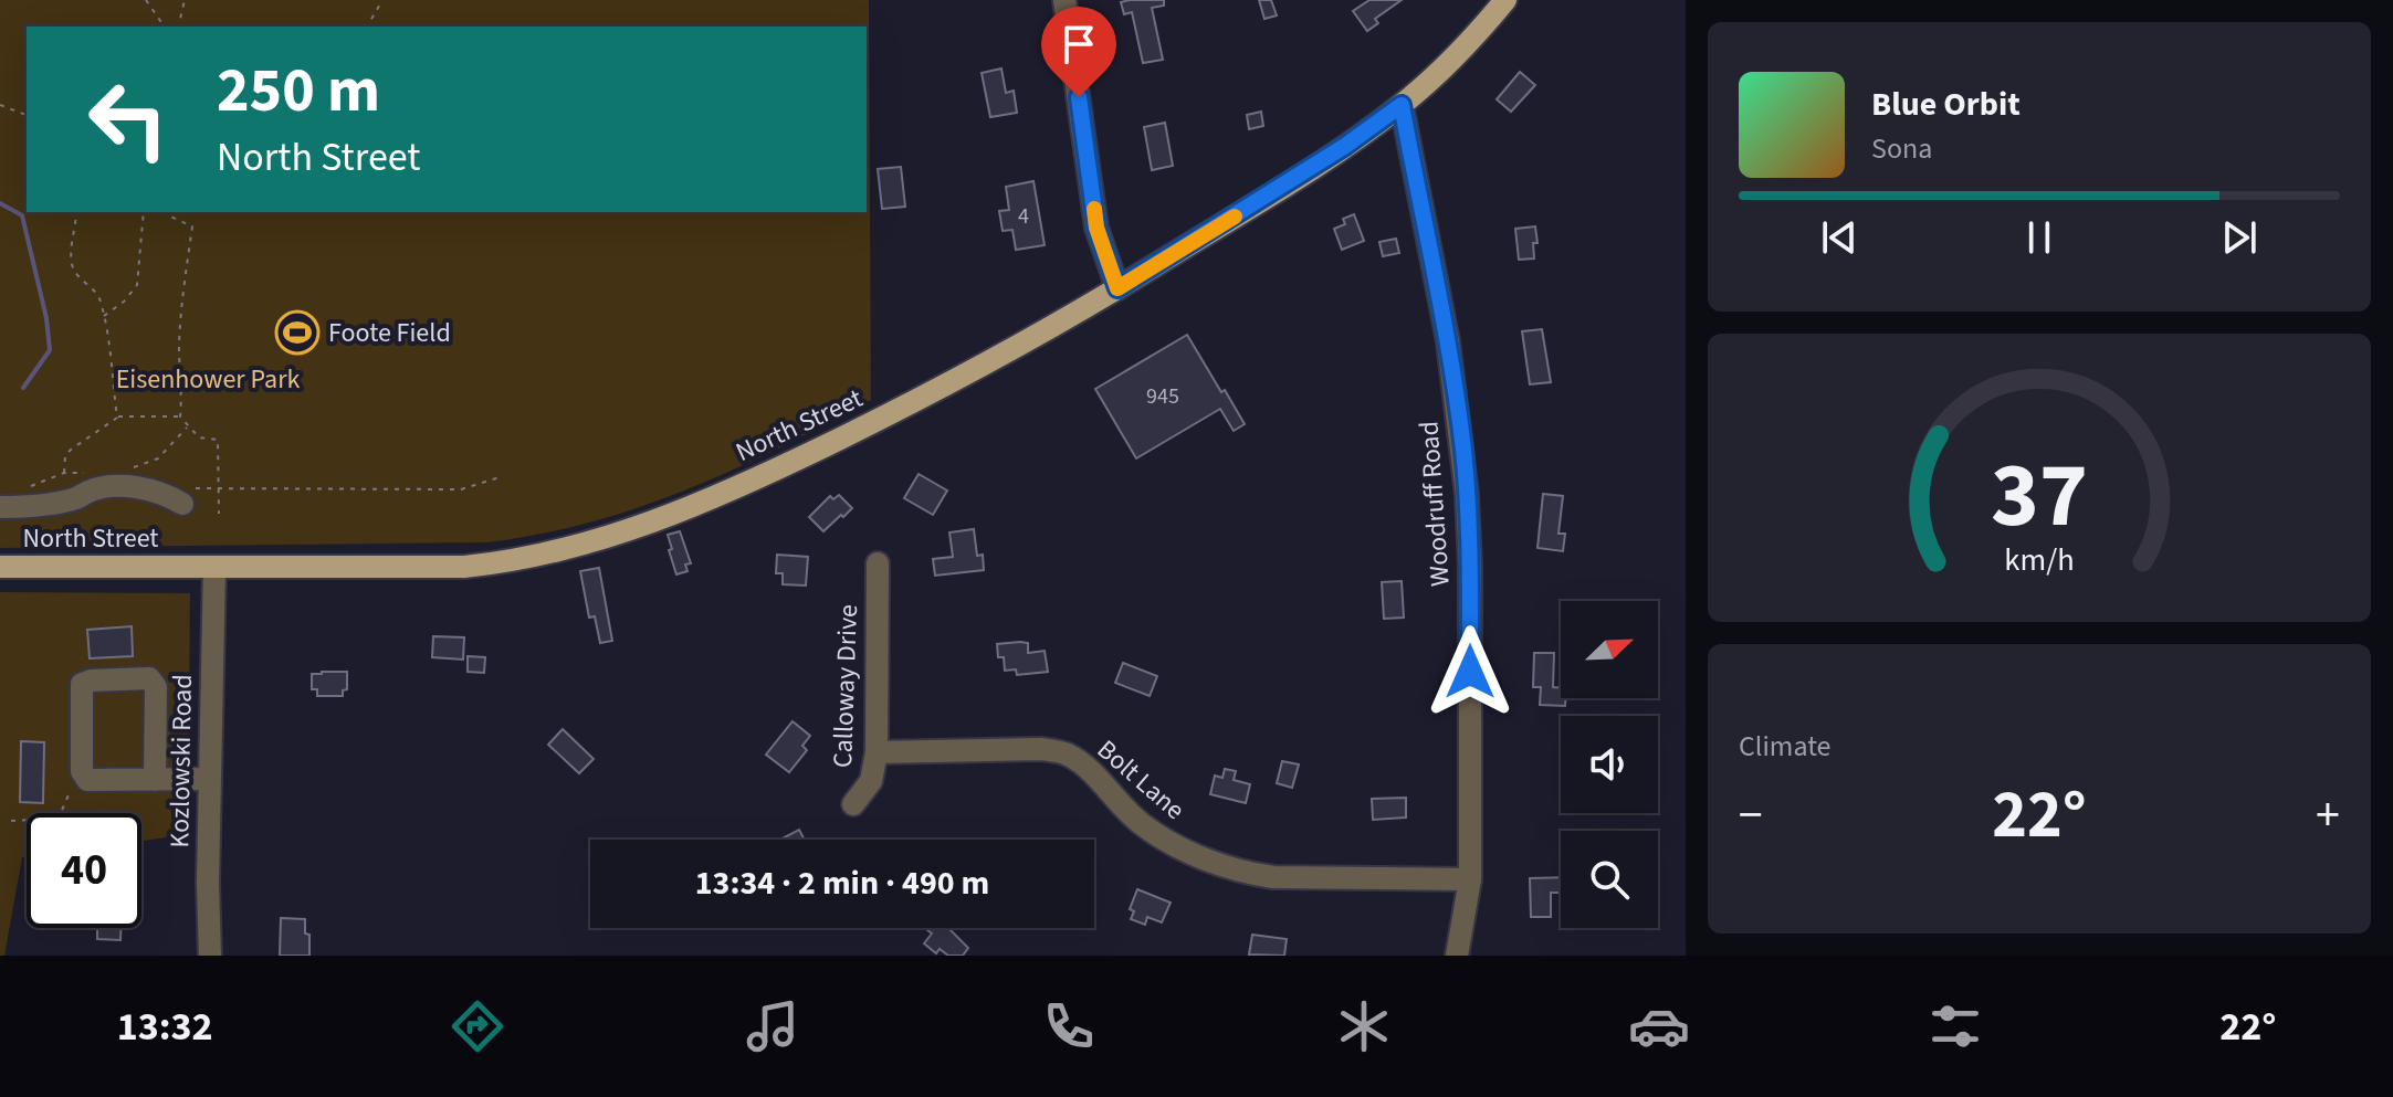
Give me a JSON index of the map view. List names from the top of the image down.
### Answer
{
  "streets": {
    "main road": ["North Street"],
    "street": [
      "Woodruff Road",
      "Calloway Drive",
      "Kozlowski Road",
      "Bolt Lane"
    ]
  },
  "crossings": [
    ["North Street", "Woodruff Road"],
    ["North Street", "Kozlowski Road"],
    ["Woodruff Road", "Bolt Lane"],
    ["Calloway Drive", "Bolt Lane"]
  ],
  "parks": ["Eisenhower Park"],
  "places": {
    "sports": ["Foote Field"]
  },
  "house_numbers": ["4", "945"],
  "north": "top right",
  "page": {
    "turn": ["250 m", "North Street"],
    "song": ["Blue Orbit", "Sona"],
    "tile": "Climate",
    "heat": ["−", "22°", "+"],
    "limit": "40",
    "trip": "13:34 · 2 min · 490 m",
    "tabs": ["13:32", "22°"],
    "gauge": ["37", "km/h"]
  }
}
